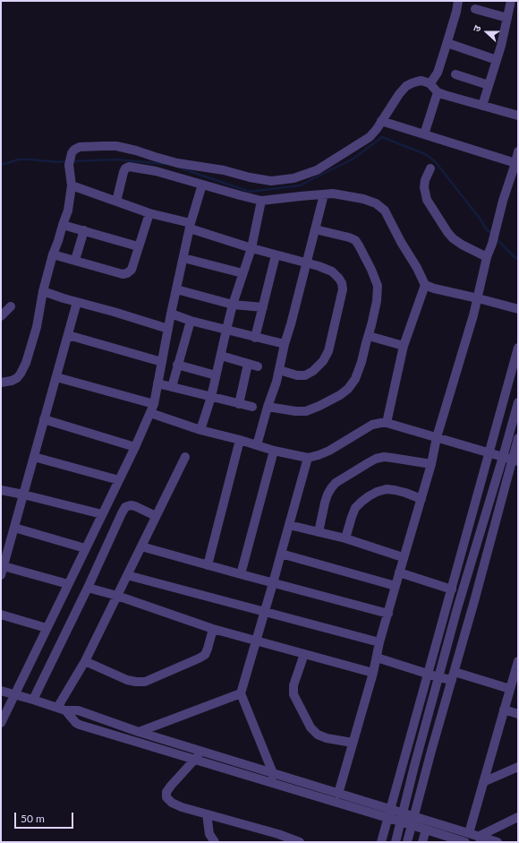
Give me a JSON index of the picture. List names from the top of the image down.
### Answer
{
  "scale_bar": "50 m",
  "north": "left"
}
